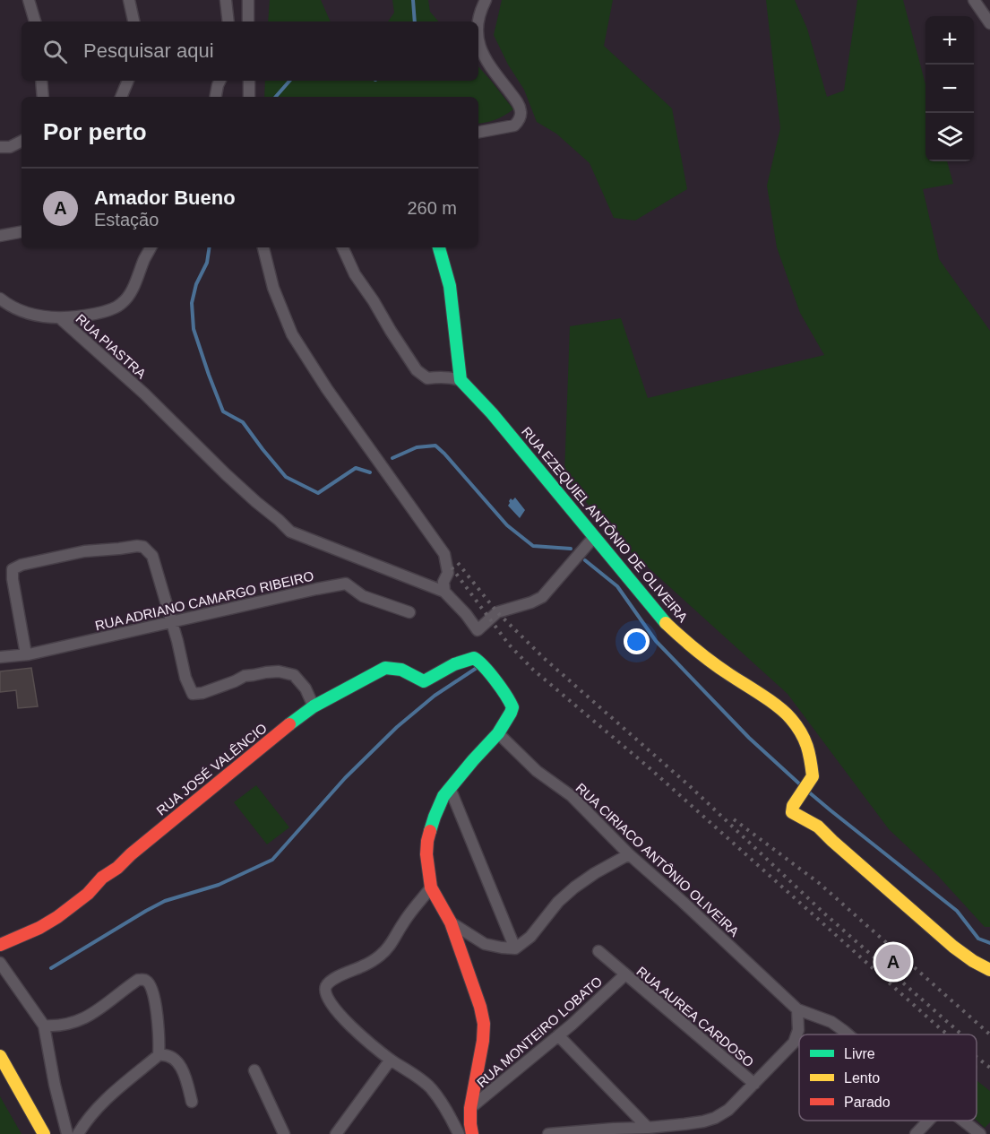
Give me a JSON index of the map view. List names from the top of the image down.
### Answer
{
  "streets": {
    "street": [
      "RUA PIASTRA",
      "RUA EZEQUIEL ANTÔNIO DE OLIVEIRA",
      "RUA ADRIANO CAMARGO RIBEIRO",
      "RUA JOSÉ VALÊNCIO",
      "RUA CIRIACO ANTÔNIO OLIVEIRA",
      "RUA AUREA CARDOSO",
      "RUA MONTEIRO LOBATO"
    ]
  },
  "crossings": [
    ["RUA JOSÉ VALÊNCIO", "RUA CIRIACO ANTÔNIO OLIVEIRA"],
    ["RUA AUREA CARDOSO", "RUA MONTEIRO LOBATO"]
  ],
  "legend": ["Livre", "Lento", "Parado"],
  "page": {
    "map_buttons": ["+", "−"],
    "search": "Pesquisar aqui",
    "heading": "Por perto",
    "list": [
      {
        "mark": "A",
        "name": "Amador Bueno",
        "note": "Estação",
        "value": "260 m"
      }
    ],
    "pins": "A"
  }
}
